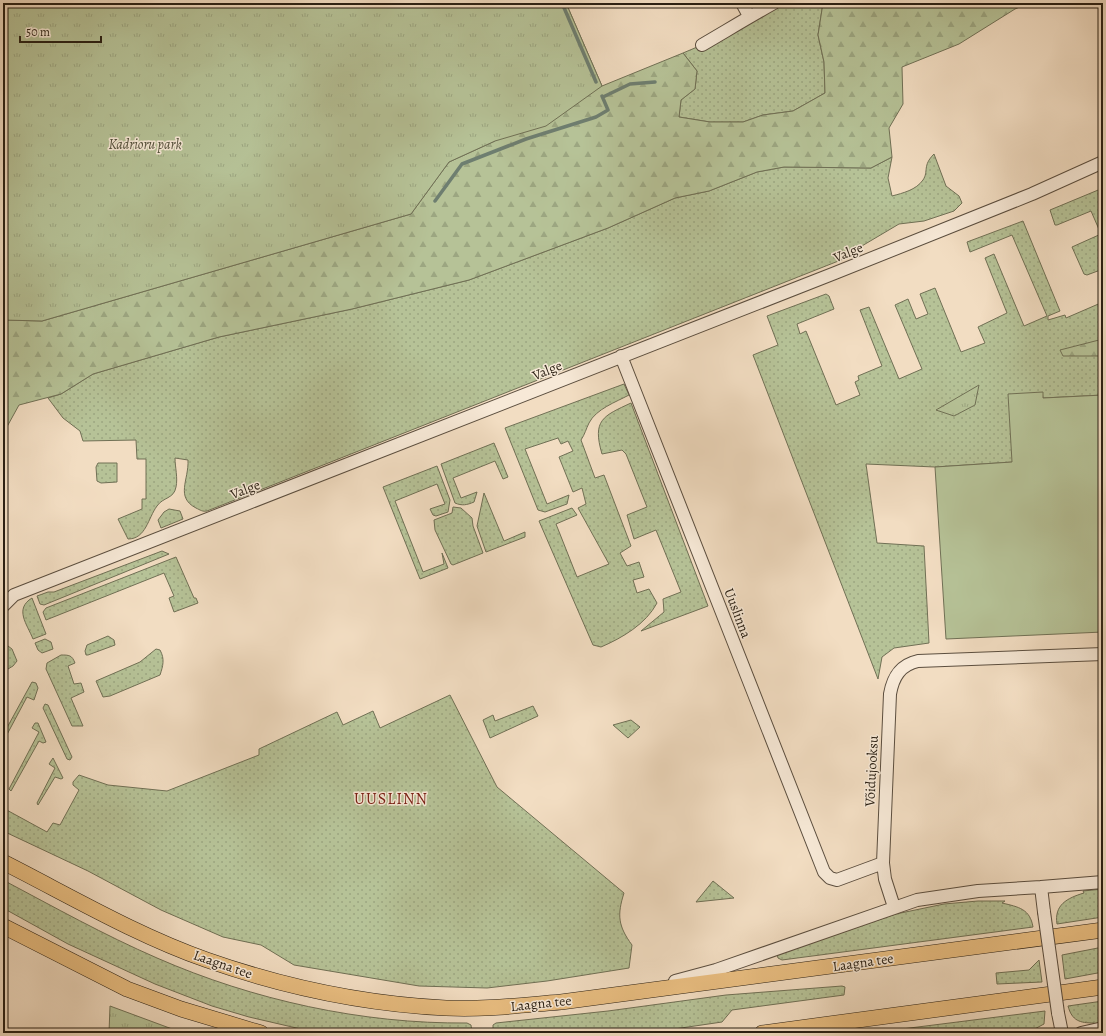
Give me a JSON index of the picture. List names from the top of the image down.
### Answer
{
  "streets": {
    "main road": ["Laagna tee"],
    "street": ["Valge", "Uuslinna", "Võidujooksu"]
  },
  "crossings": [
    ["Valge", "Uuslinna"],
    ["Uuslinna", "Võidujooksu"]
  ],
  "districts": ["UUSLINN"],
  "parks": ["Kadrioru park"],
  "scale_bar": "50 m"
}
